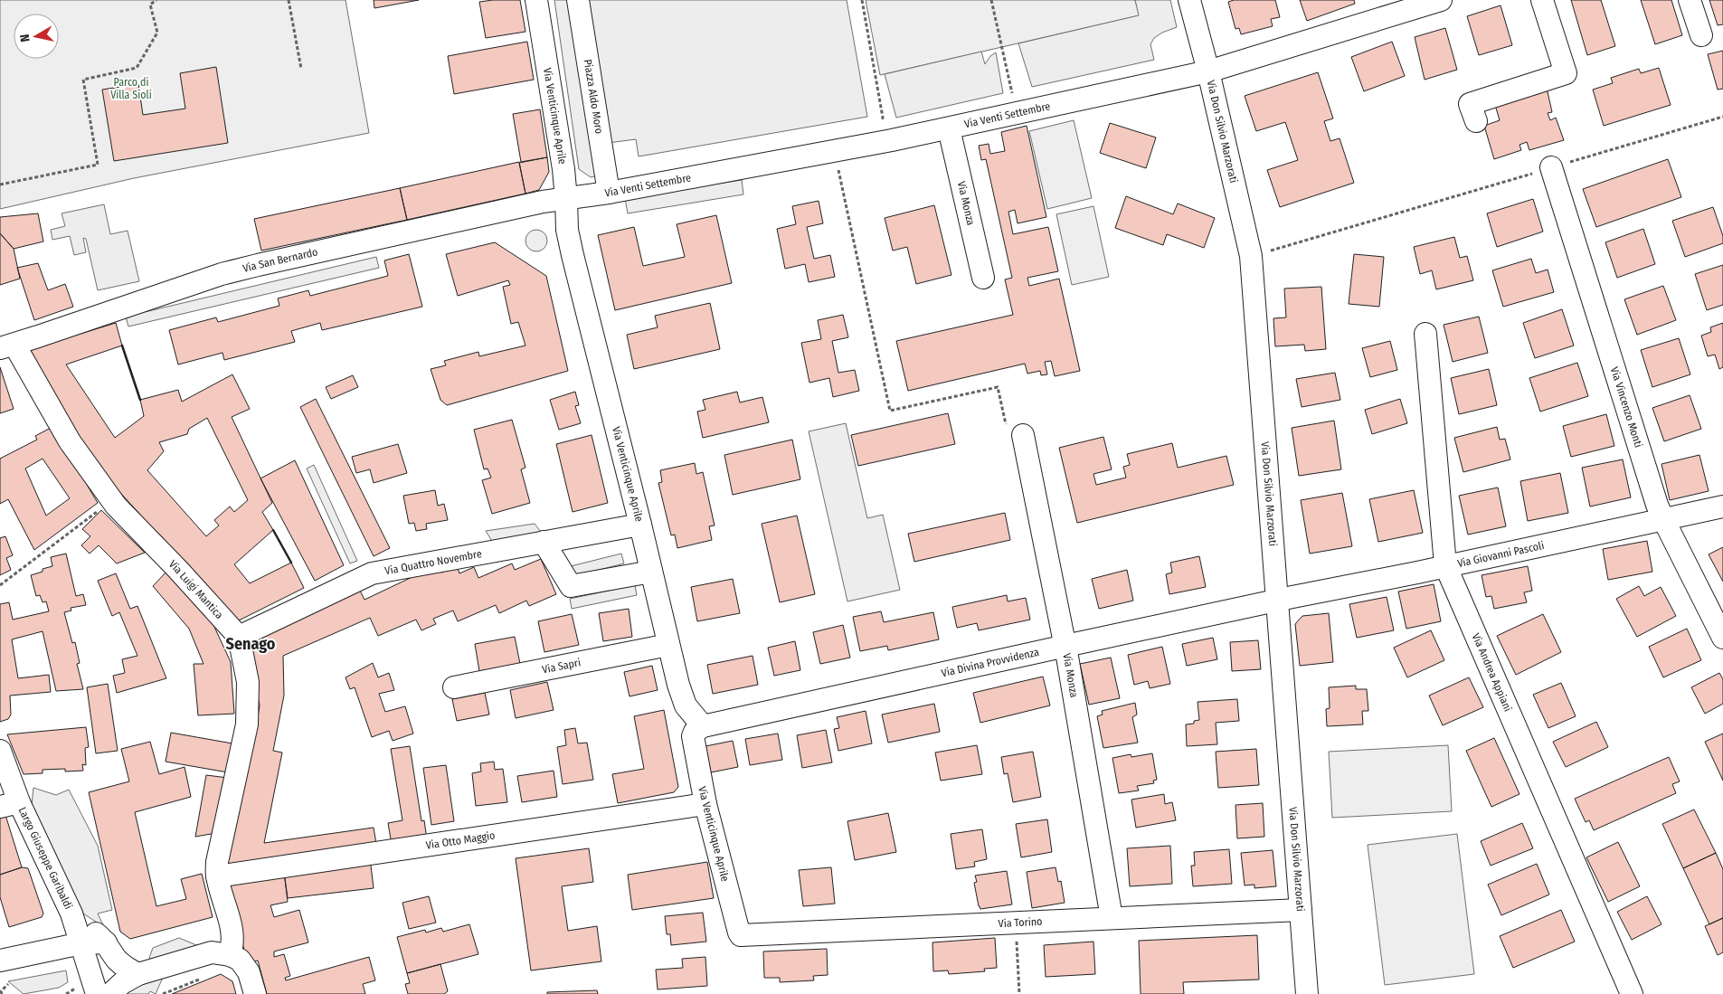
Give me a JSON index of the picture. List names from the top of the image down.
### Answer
{
  "streets": {
    "street": [
      "Piazza Aldo Moro",
      "Via Venti Settembre",
      "Via Venticinque Aprile",
      "Via Don Silvio Marzorati",
      "Via Monza",
      "Via San Bernardo",
      "Via Vincenzo Monti",
      "Via Giovanni Pascoli",
      "Via Quattro Novembre",
      "Via Luigi Mantica",
      "Via Divina Provvidenza",
      "Via Sapri",
      "Via Andrea Appiani",
      "Via Otto Maggio",
      "Largo Giuseppe Garibaldi",
      "Via Torino"
    ]
  },
  "crossings": [
    ["Piazza Aldo Moro", "Via Venti Settembre"],
    ["Via Venti Settembre", "Via Venticinque Aprile"],
    ["Via Venti Settembre", "Via Don Silvio Marzorati"],
    ["Via Venti Settembre", "Via Monza"],
    ["Via Venti Settembre", "Via San Bernardo"],
    ["Via Venticinque Aprile", "Via San Bernardo"],
    ["Via Venticinque Aprile", "Via Quattro Novembre"],
    ["Via Venticinque Aprile", "Via Divina Provvidenza"],
    ["Via Venticinque Aprile", "Via Sapri"],
    ["Via Venticinque Aprile", "Via Otto Maggio"],
    ["Via Venticinque Aprile", "Via Torino"],
    ["Via Don Silvio Marzorati", "Via Giovanni Pascoli"],
    ["Via Don Silvio Marzorati", "Via Divina Provvidenza"],
    ["Via Don Silvio Marzorati", "Via Torino"],
    ["Via Monza", "Via Divina Provvidenza"],
    ["Via Monza", "Via Torino"],
    ["Via San Bernardo", "Via Luigi Mantica"],
    ["Via Vincenzo Monti", "Via Giovanni Pascoli"],
    ["Via Giovanni Pascoli", "Via Divina Provvidenza"],
    ["Via Giovanni Pascoli", "Via Andrea Appiani"],
    ["Via Quattro Novembre", "Via Luigi Mantica"]
  ],
  "districts": ["Senago"],
  "parks": ["Parco di Villa Sioli"],
  "north": "left"
}
